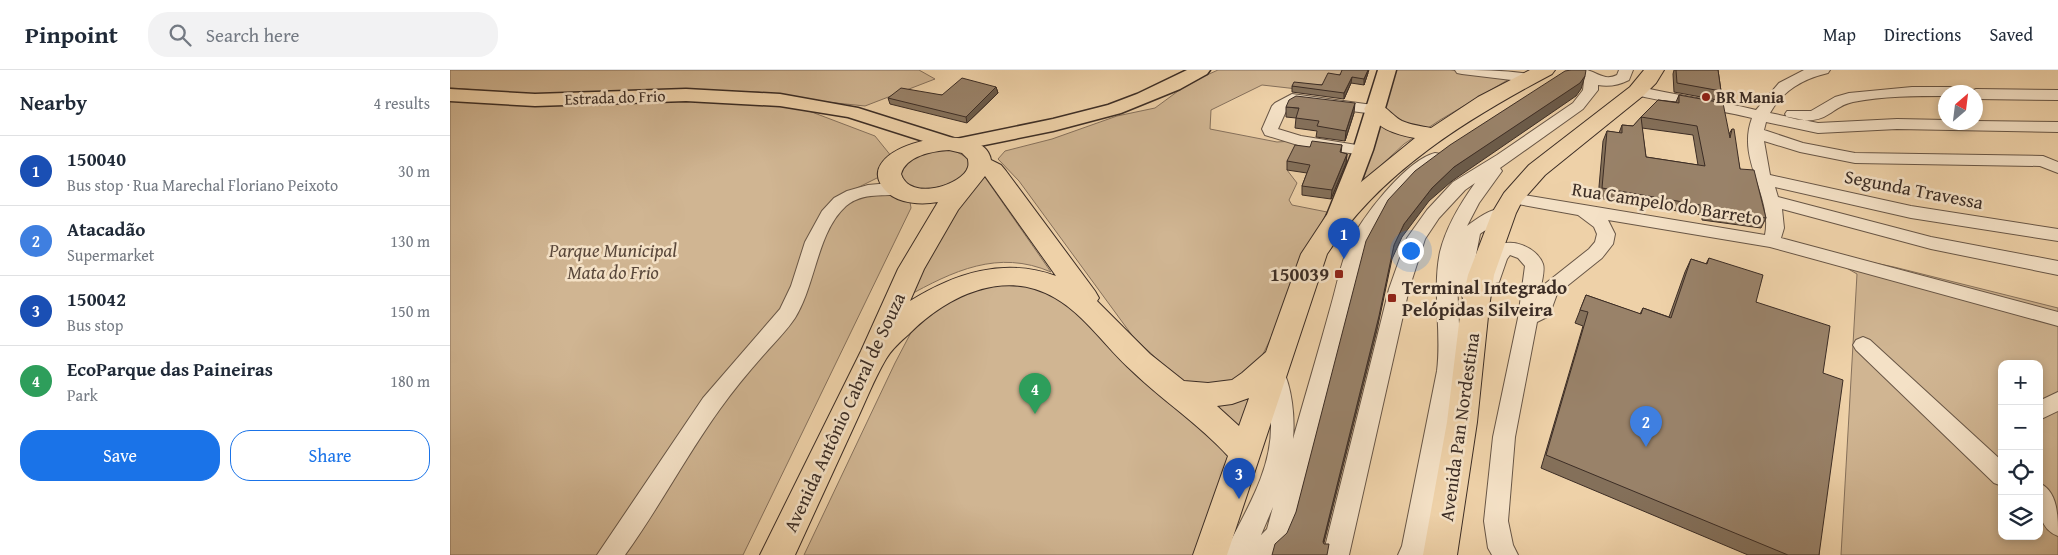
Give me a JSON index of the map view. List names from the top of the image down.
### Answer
{
  "streets": {
    "highway": ["Avenida Antônio Cabral de Souza", "Avenida Pan Nordestina"],
    "main road": ["Estrada do Frio"],
    "street": ["Segunda Travessa", "Rua Campelo do Barreto"]
  },
  "crossings": [
    ["Estrada do Frio", "Avenida Antônio Cabral de Souza"],
    ["Segunda Travessa", "Rua Campelo do Barreto"],
    ["Rua Campelo do Barreto", "Avenida Pan Nordestina"]
  ],
  "parks": ["Parque Municipal Mata do Frio"],
  "places": {
    "other": ["BR Mania"],
    "transit": ["150039", "Terminal Integrado Pelópidas Silveira"]
  },
  "north": "top right",
  "page": {
    "header": "Pinpoint",
    "search": "Search here",
    "nav": ["Map", "Directions", "Saved"],
    "heading": ["Nearby", "4 results"],
    "list": [
      {
        "mark": "1",
        "name": "150040",
        "note": "Bus stop · Rua Marechal Floriano Peixoto",
        "value": "30 m"
      },
      {
        "mark": "2",
        "name": "Atacadão",
        "note": "Supermarket",
        "value": "130 m"
      },
      {
        "mark": "3",
        "name": "150042",
        "note": "Bus stop",
        "value": "150 m"
      },
      {
        "mark": "4",
        "name": "EcoParque das Paineiras",
        "note": "Park",
        "value": "180 m"
      }
    ],
    "pins": [
      "1",
      "4",
      "2",
      "3"
    ],
    "map_buttons": ["+", "−"],
    "buttons": ["Save", "Share"]
  }
}
